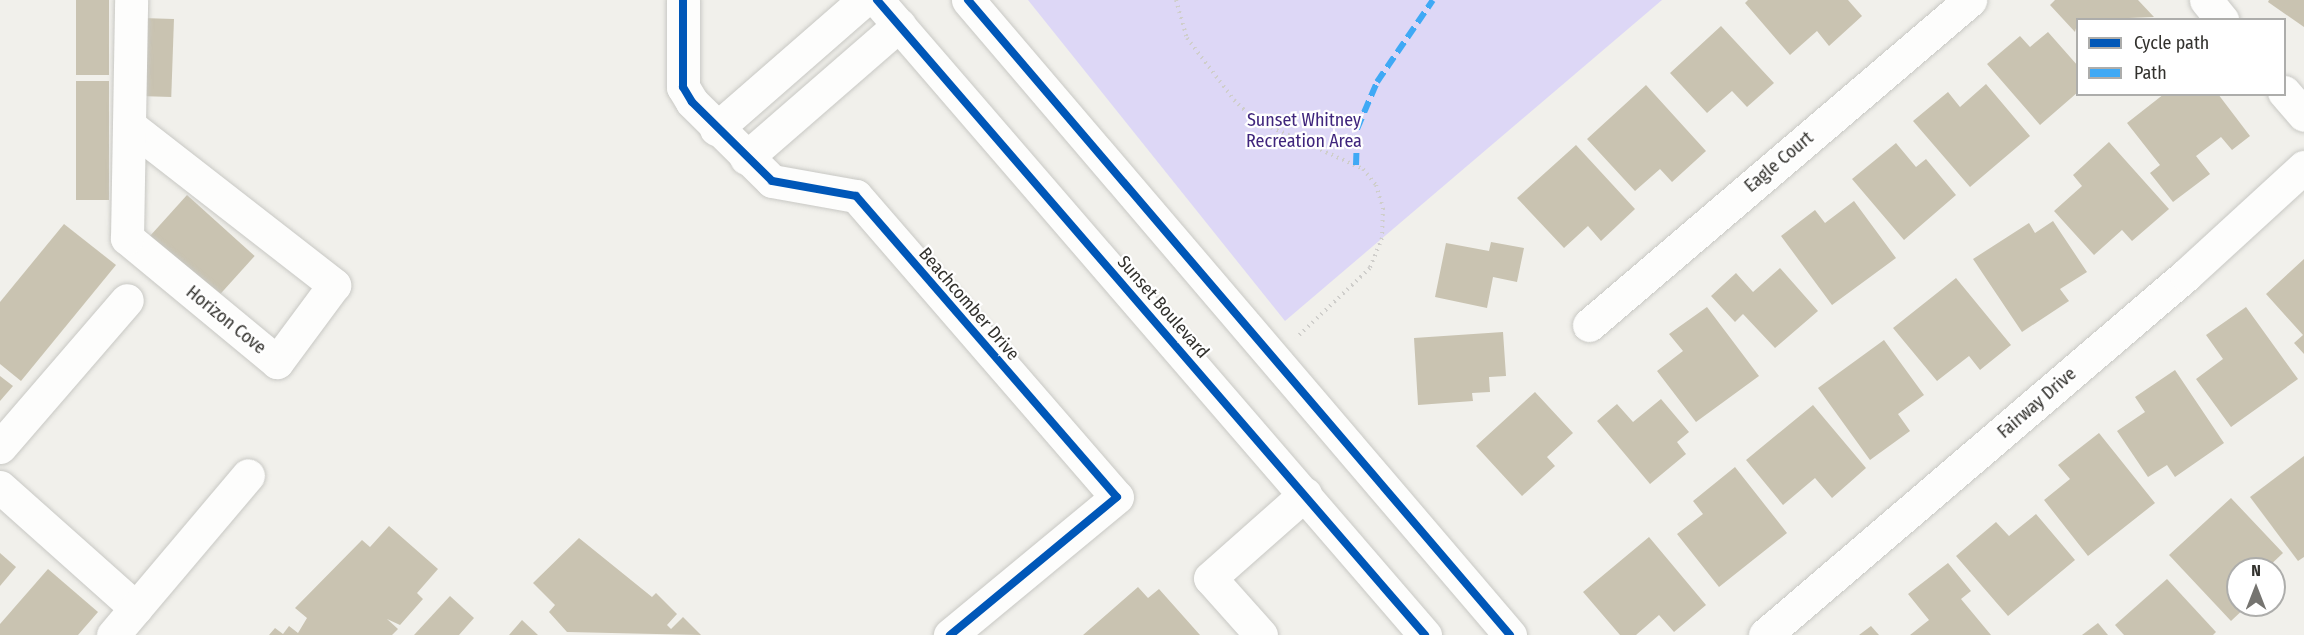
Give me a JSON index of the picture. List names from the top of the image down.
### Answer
{
  "streets": {
    "street": [
      "Eagle Court",
      "Beachcomber Drive",
      "Sunset Boulevard",
      "Horizon Cove",
      "Fairway Drive"
    ]
  },
  "parks": ["Sunset Whitney Recreation Area"],
  "legend": ["Cycle path", "Path"],
  "north": "top"
}
